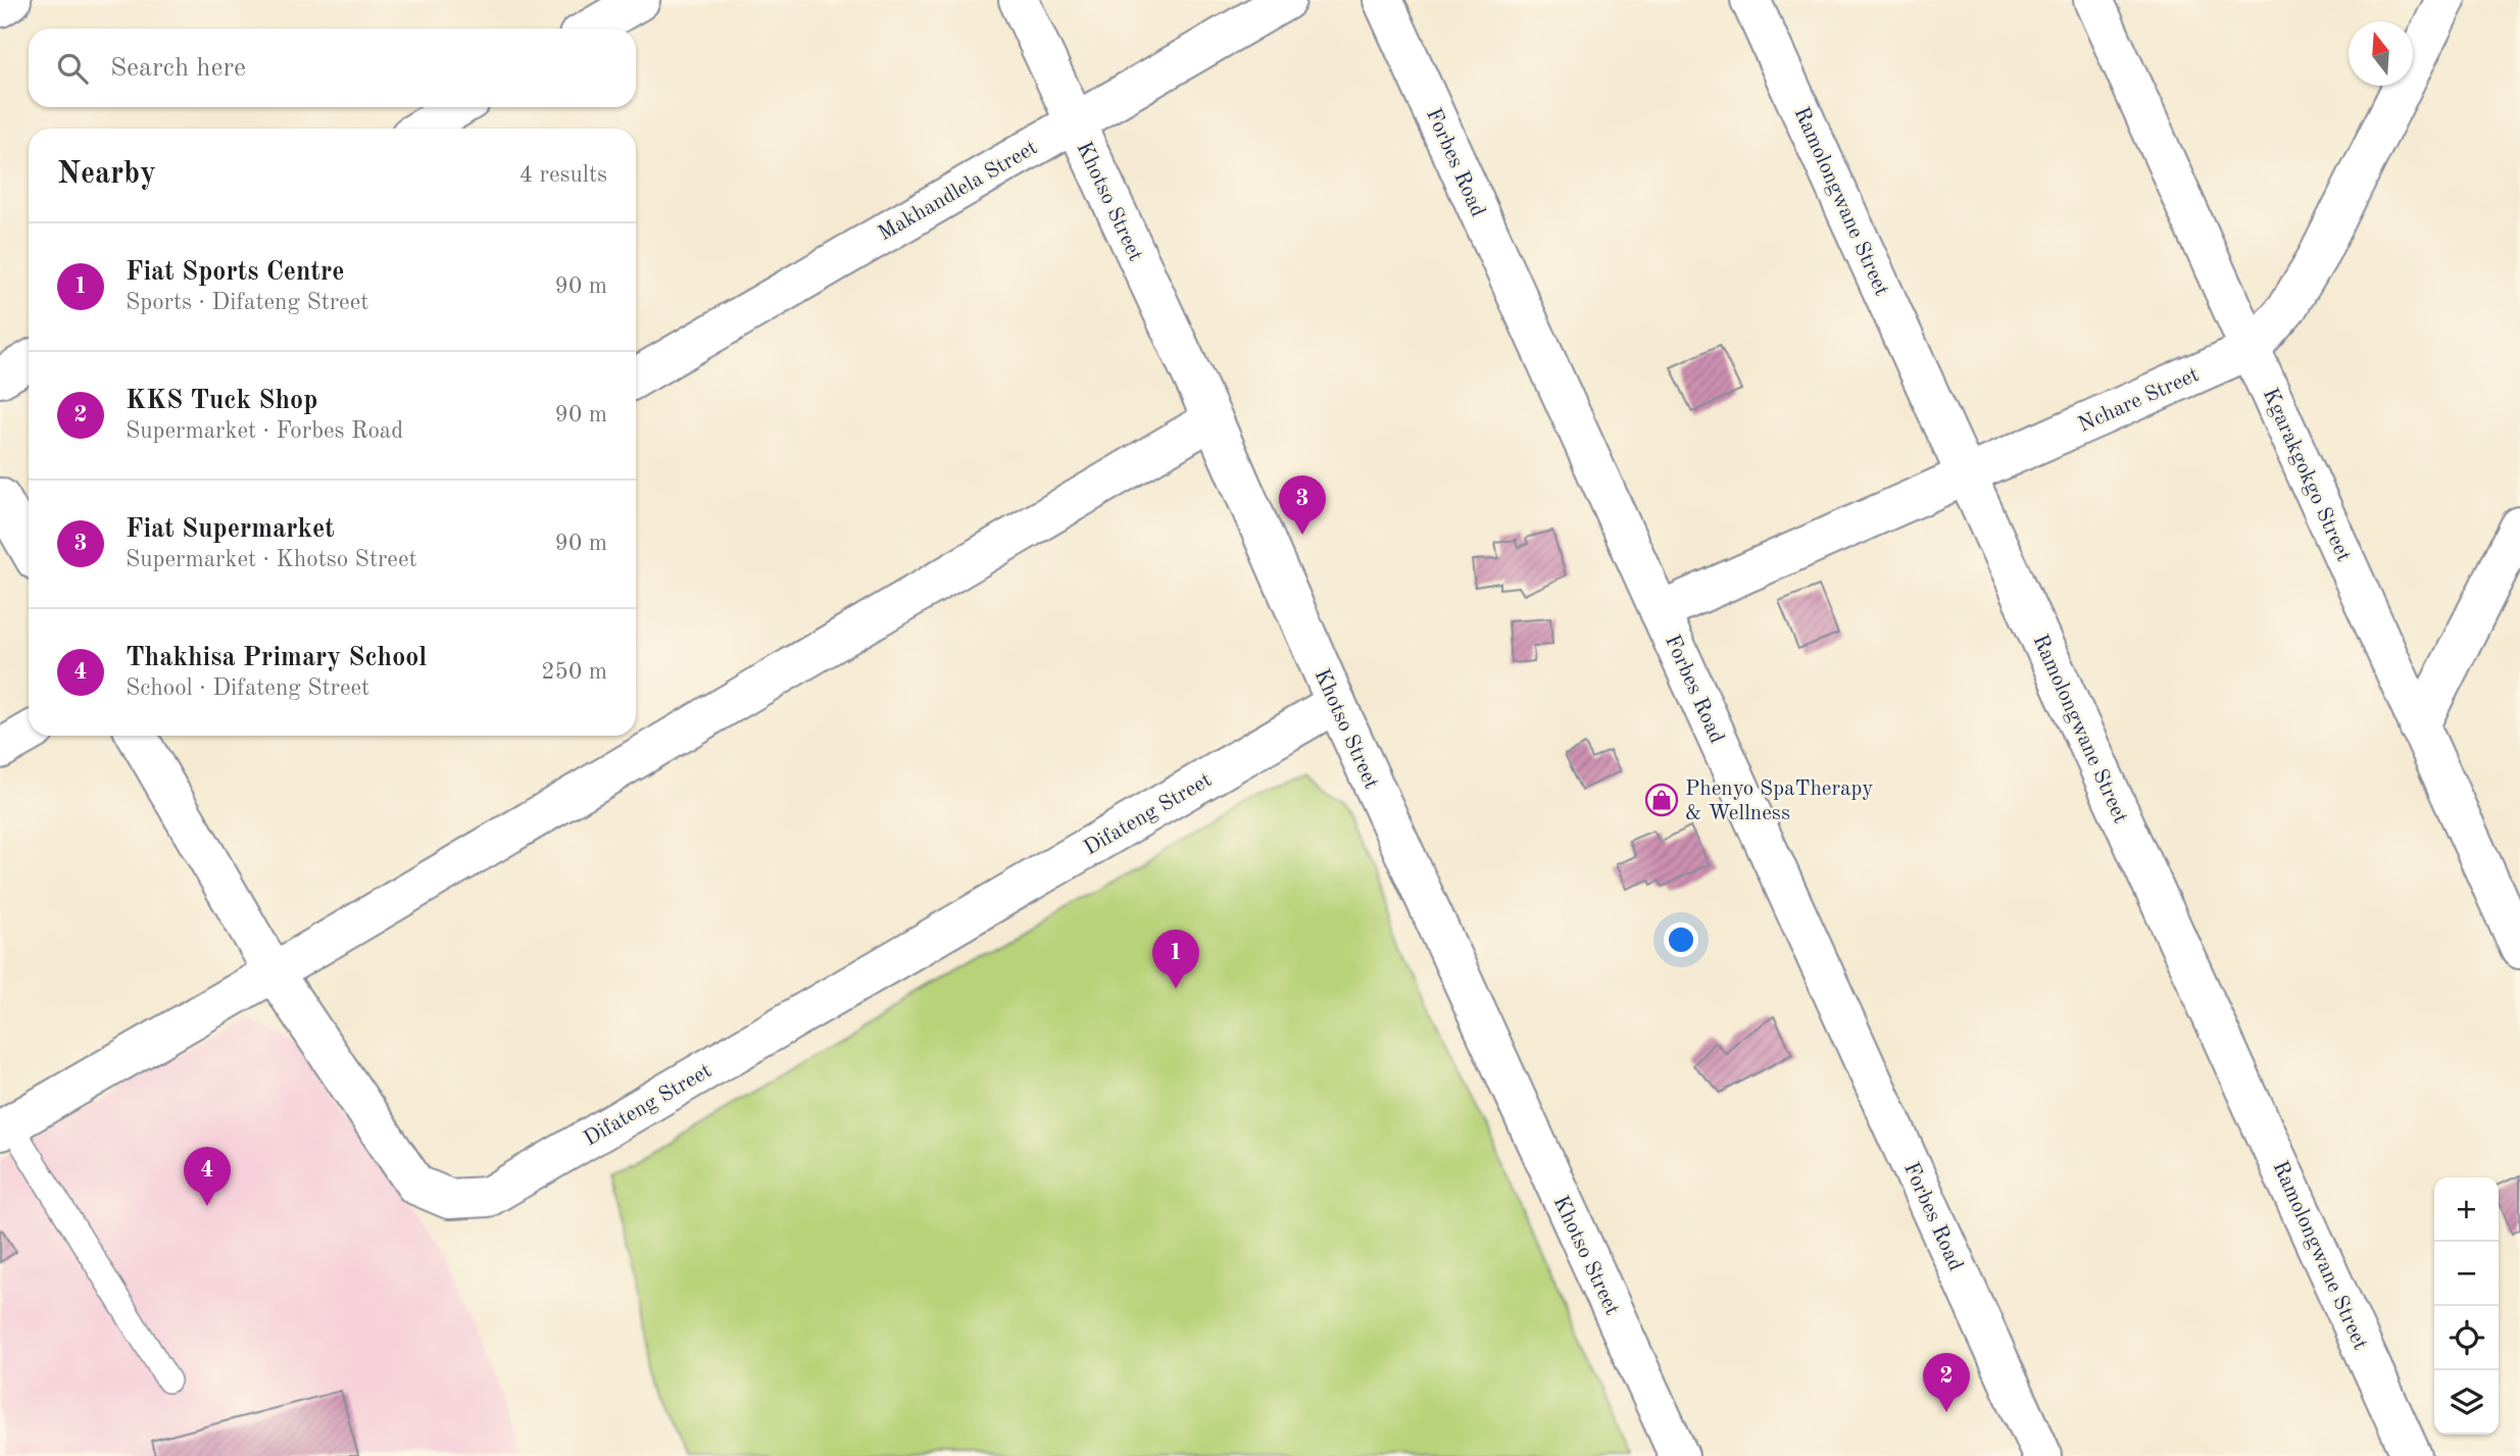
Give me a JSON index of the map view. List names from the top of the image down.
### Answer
{
  "streets": {
    "street": [
      "Forbes Road",
      "Makhandlela Street",
      "Khotso Street",
      "Ramolongwane Street",
      "Nchare Street",
      "Kgarakgokgo Street",
      "Difateng Street"
    ]
  },
  "crossings": [
    ["Forbes Road", "Nchare Street"],
    ["Makhandlela Street", "Khotso Street"],
    ["Khotso Street", "Difateng Street"],
    ["Ramolongwane Street", "Nchare Street"],
    ["Nchare Street", "Kgarakgokgo Street"]
  ],
  "places": {
    "shop": ["Phenyo SpaTherapy & Wellness"]
  },
  "north": "top",
  "page": {
    "search": "Search here",
    "heading": ["Nearby", "4 results"],
    "list": [
      {
        "mark": "1",
        "name": "Fiat Sports Centre",
        "note": "Sports · Difateng Street",
        "value": "90 m"
      },
      {
        "mark": "2",
        "name": "KKS Tuck Shop",
        "note": "Supermarket · Forbes Road",
        "value": "90 m"
      },
      {
        "mark": "3",
        "name": "Fiat Supermarket",
        "note": "Supermarket · Khotso Street",
        "value": "90 m"
      },
      {
        "mark": "4",
        "name": "Thakhisa Primary School",
        "note": "School · Difateng Street",
        "value": "250 m"
      }
    ],
    "pins": [
      "3",
      "1",
      "4",
      "2"
    ],
    "map_buttons": ["+", "−"]
  }
}
